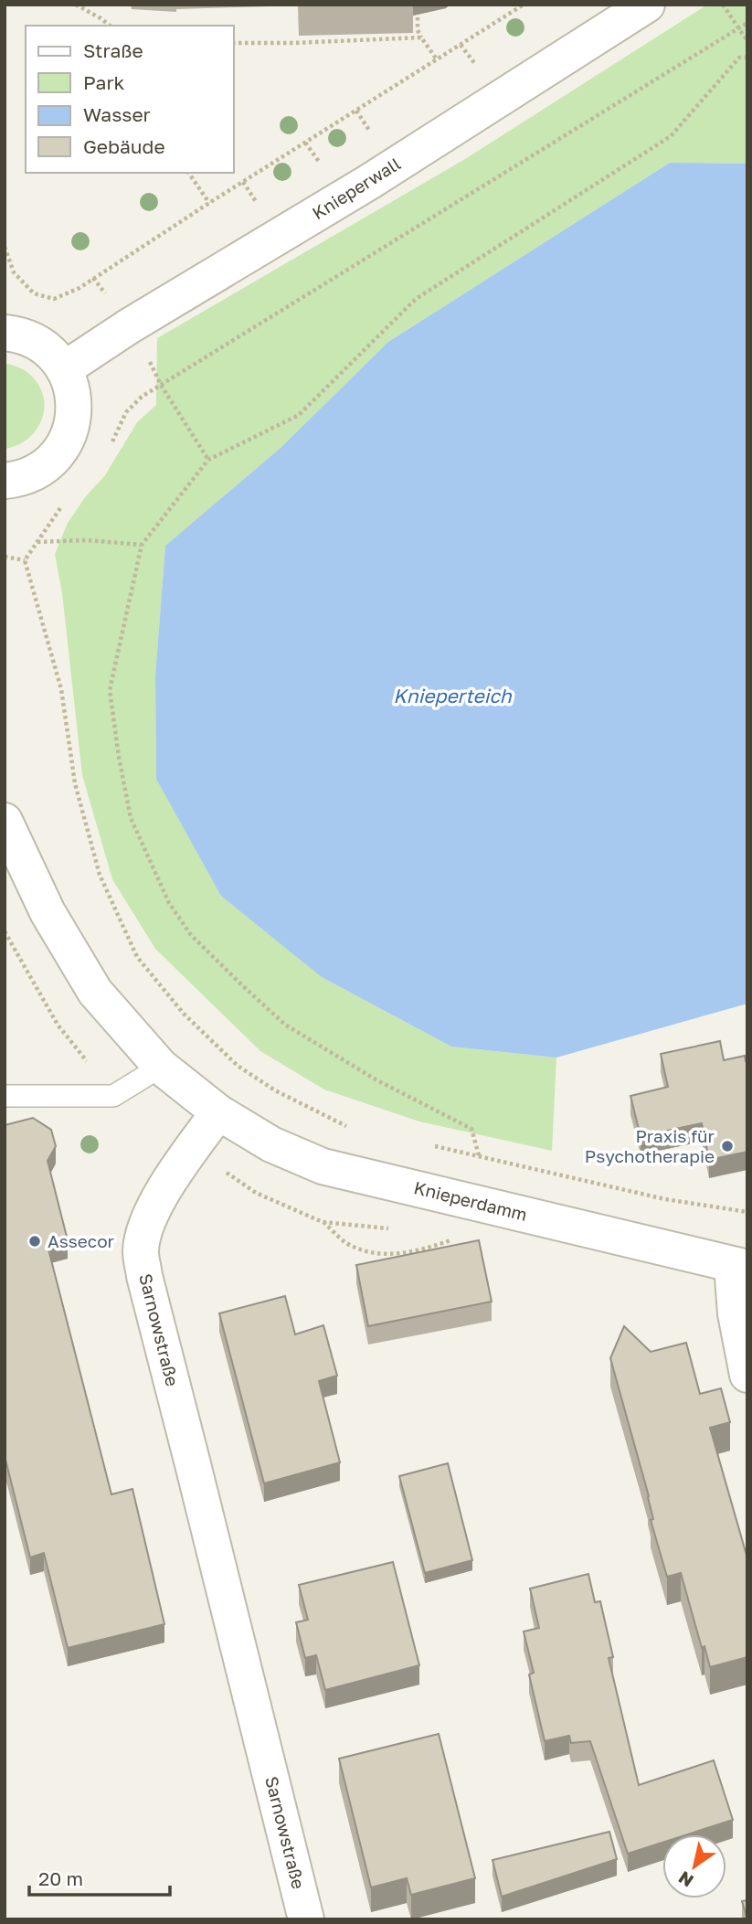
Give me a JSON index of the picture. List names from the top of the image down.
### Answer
{
  "streets": {
    "street": ["Knieperwall", "Knieperdamm", "Sarnowstraße"]
  },
  "crossings": [
    ["Knieperdamm", "Sarnowstraße"]
  ],
  "water": ["Knieperteich"],
  "places": ["Praxis für Psychotherapie", "Assecor"],
  "legend": [
    "Straße",
    "Park",
    "Wasser",
    "Gebäude"
  ],
  "scale_bar": "20 m",
  "north": "bottom left"
}
